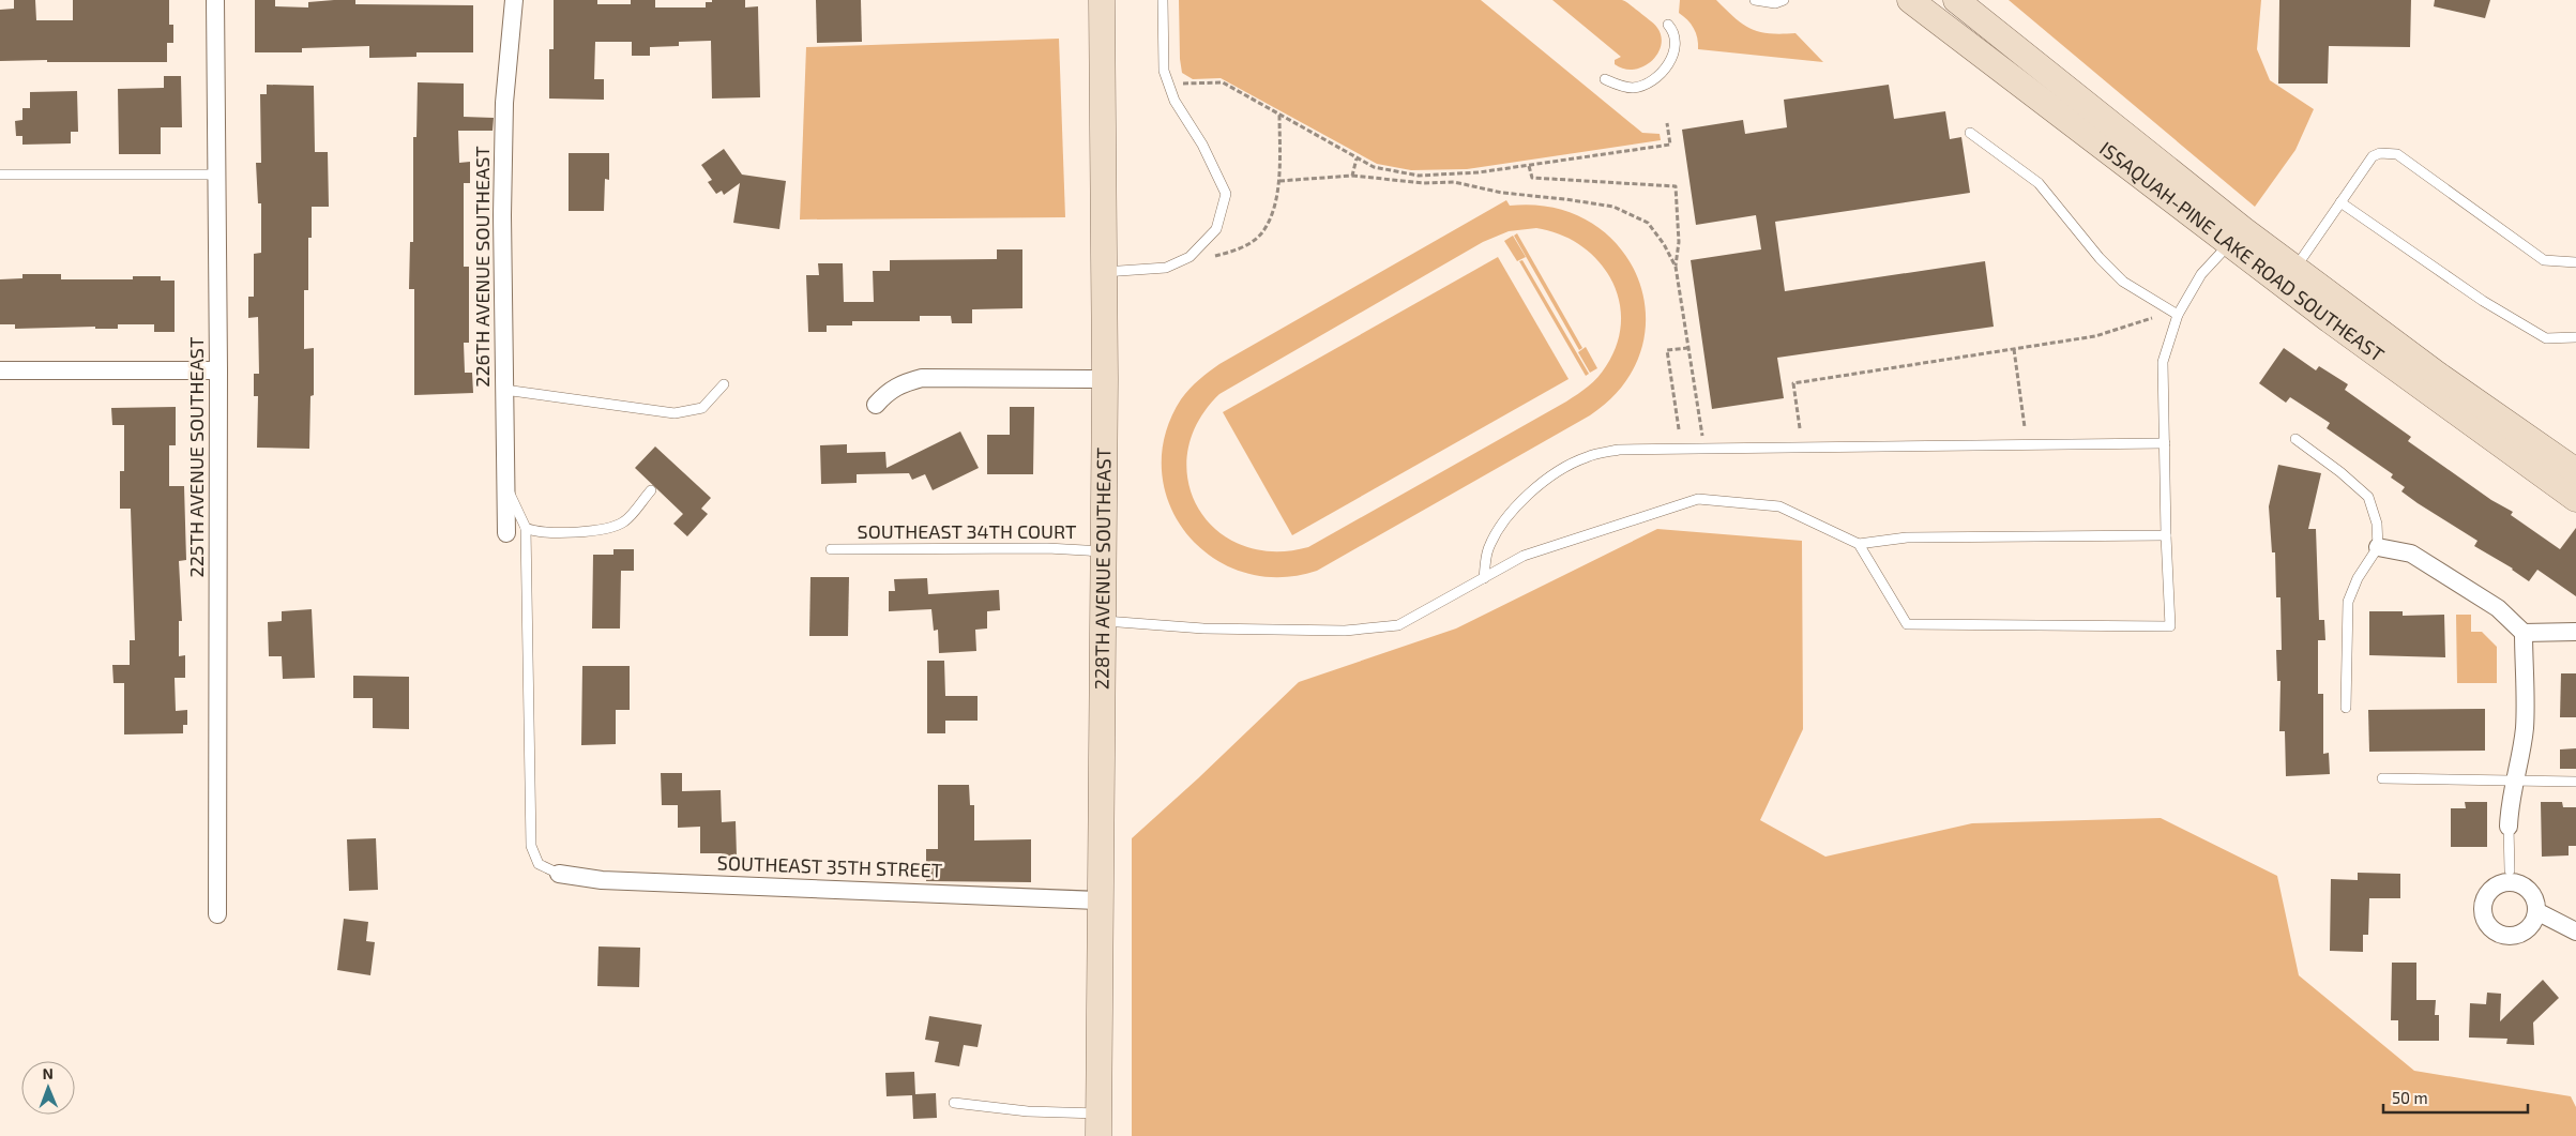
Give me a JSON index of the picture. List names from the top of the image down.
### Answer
{
  "streets": {
    "main road": ["ISSAQUAH-PINE LAKE ROAD SOUTHEAST", "228TH AVENUE SOUTHEAST"],
    "street": ["226TH AVENUE SOUTHEAST", "225TH AVENUE SOUTHEAST", "SOUTHEAST 35TH STREET"],
    "lane": ["SOUTHEAST 34TH COURT"]
  },
  "crossings": [
    ["SOUTHEAST 34TH COURT", "228TH AVENUE SOUTHEAST"],
    ["228TH AVENUE SOUTHEAST", "SOUTHEAST 35TH STREET"]
  ],
  "scale_bar": "50 m",
  "north": "top"
}
